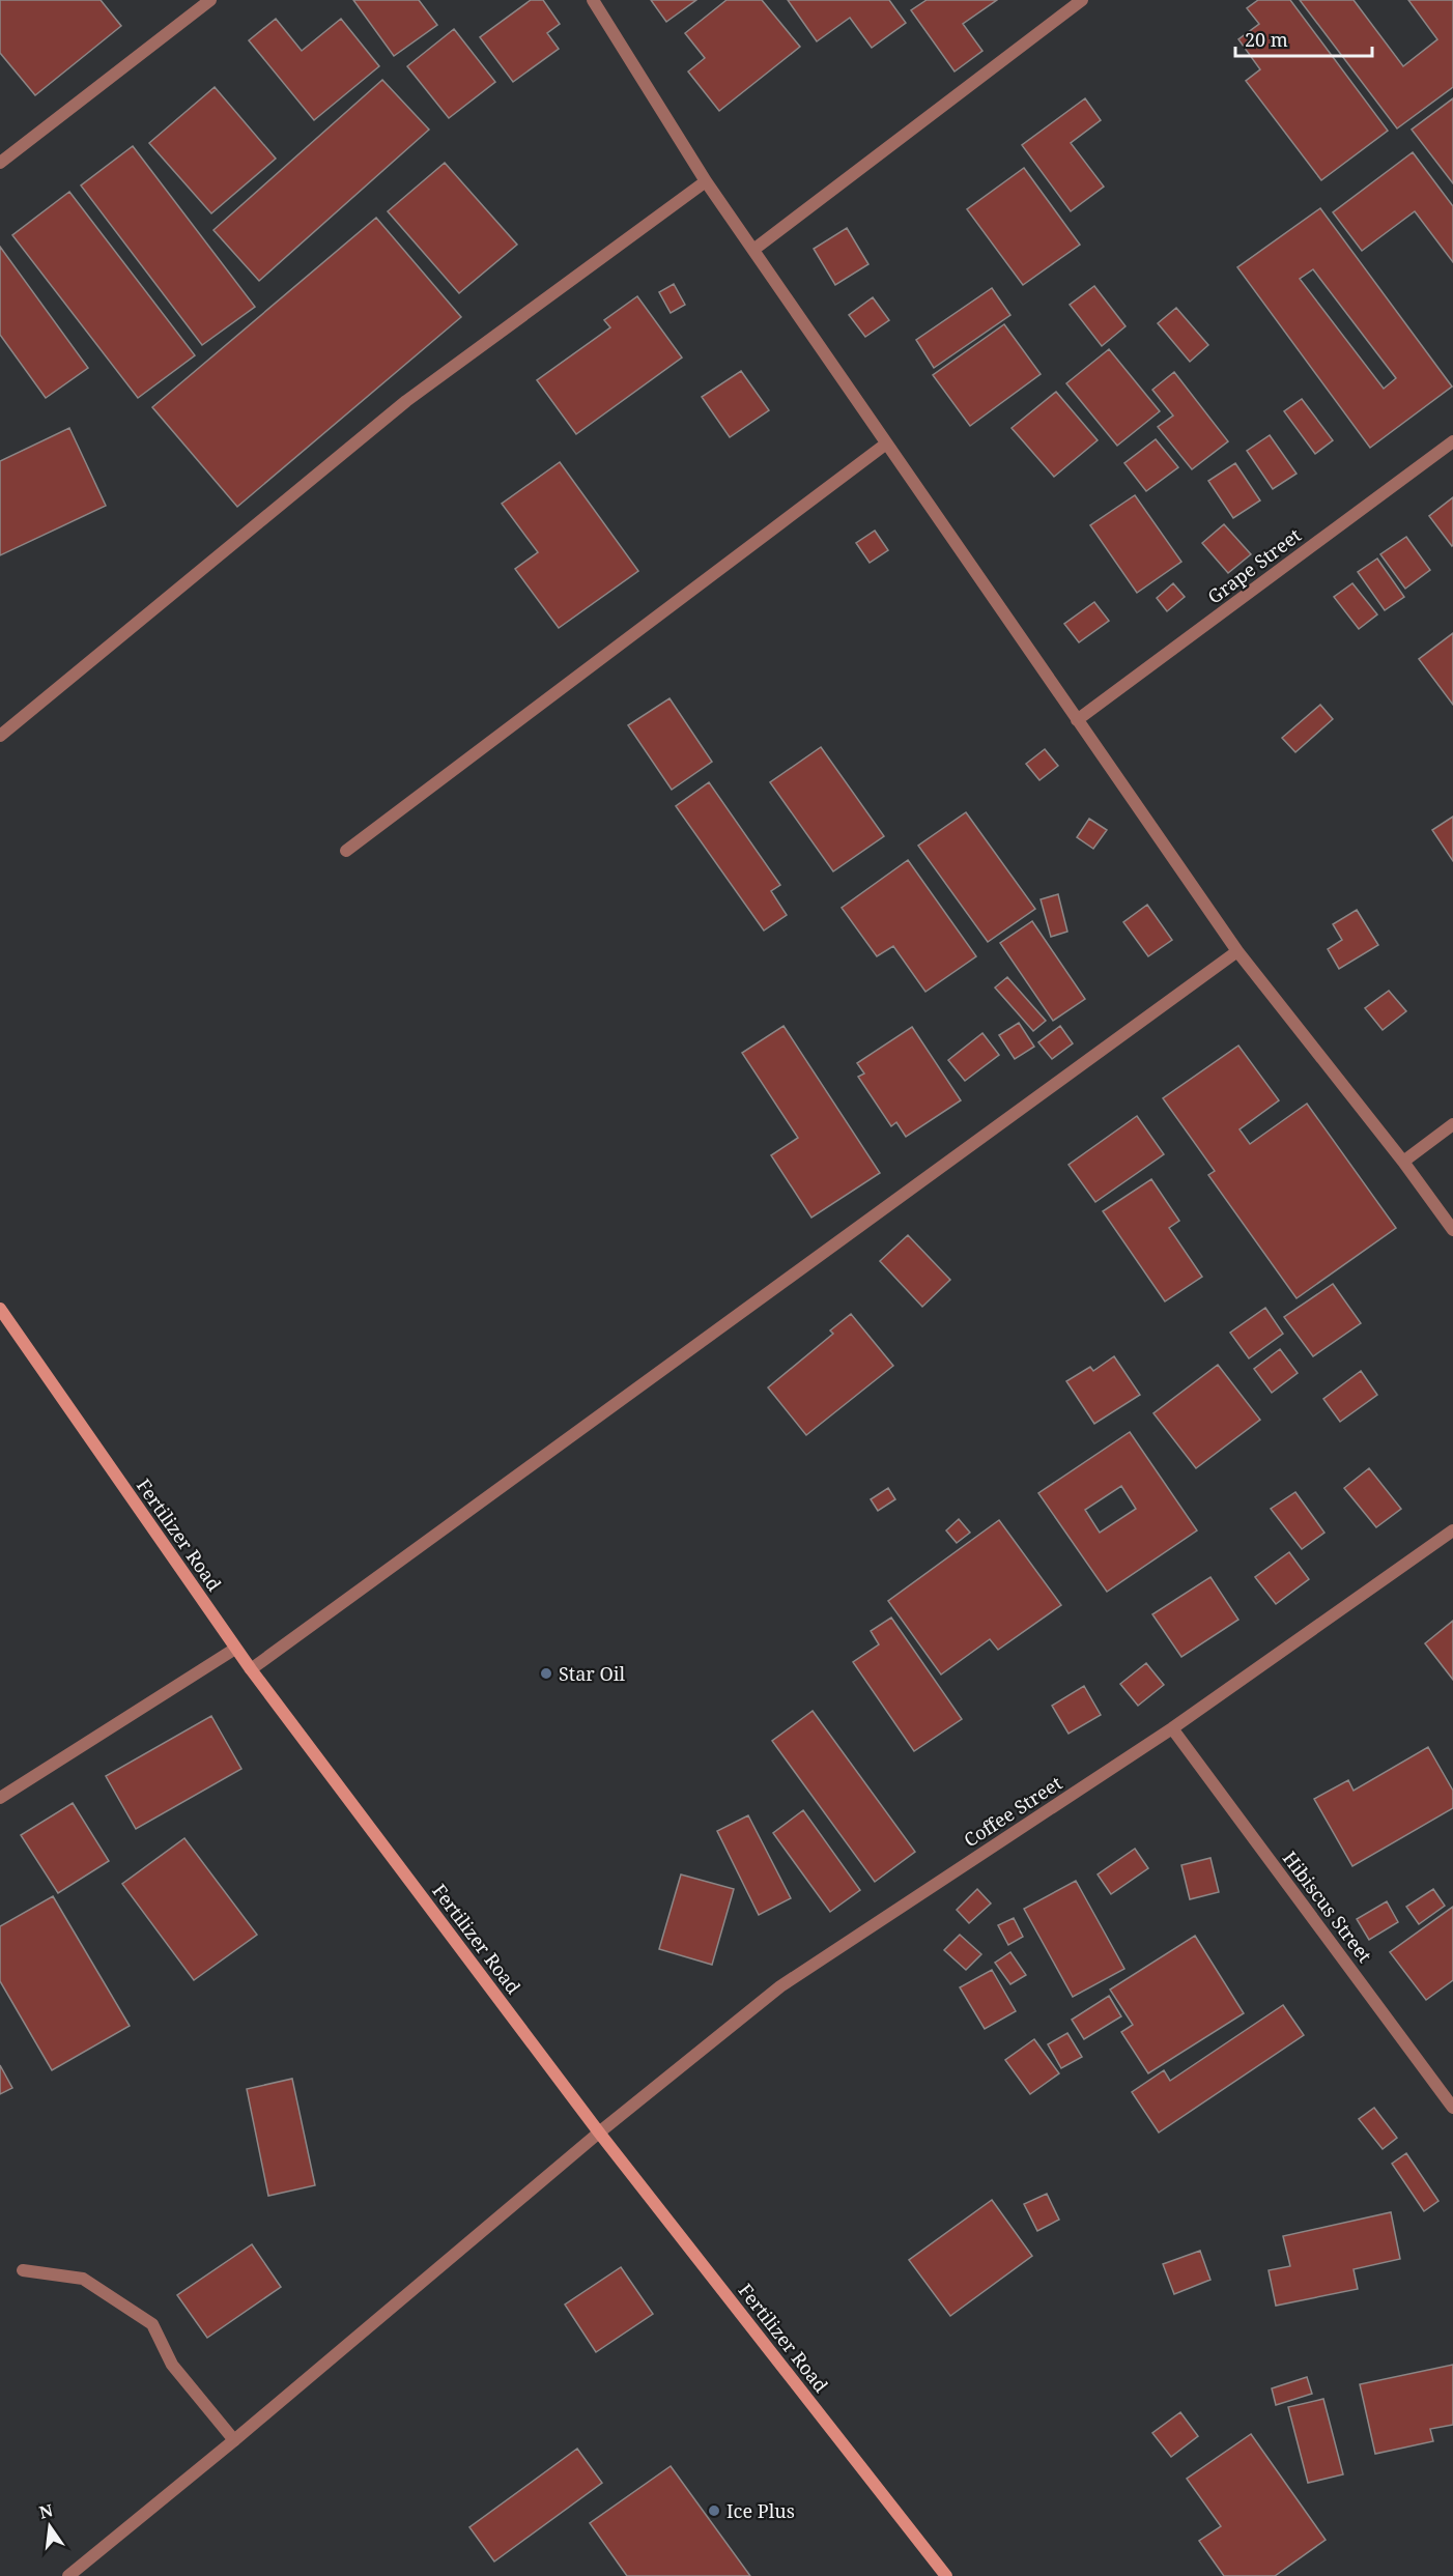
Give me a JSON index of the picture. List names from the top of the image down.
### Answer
{
  "streets": {
    "street": [
      "Grape Street",
      "Fertilizer Road",
      "Coffee Street",
      "Hibiscus Street"
    ]
  },
  "crossings": [
    ["Fertilizer Road", "Coffee Street"],
    ["Coffee Street", "Hibiscus Street"]
  ],
  "places": ["Star Oil", "Ice Plus"],
  "scale_bar": "20 m",
  "north": "top"
}
